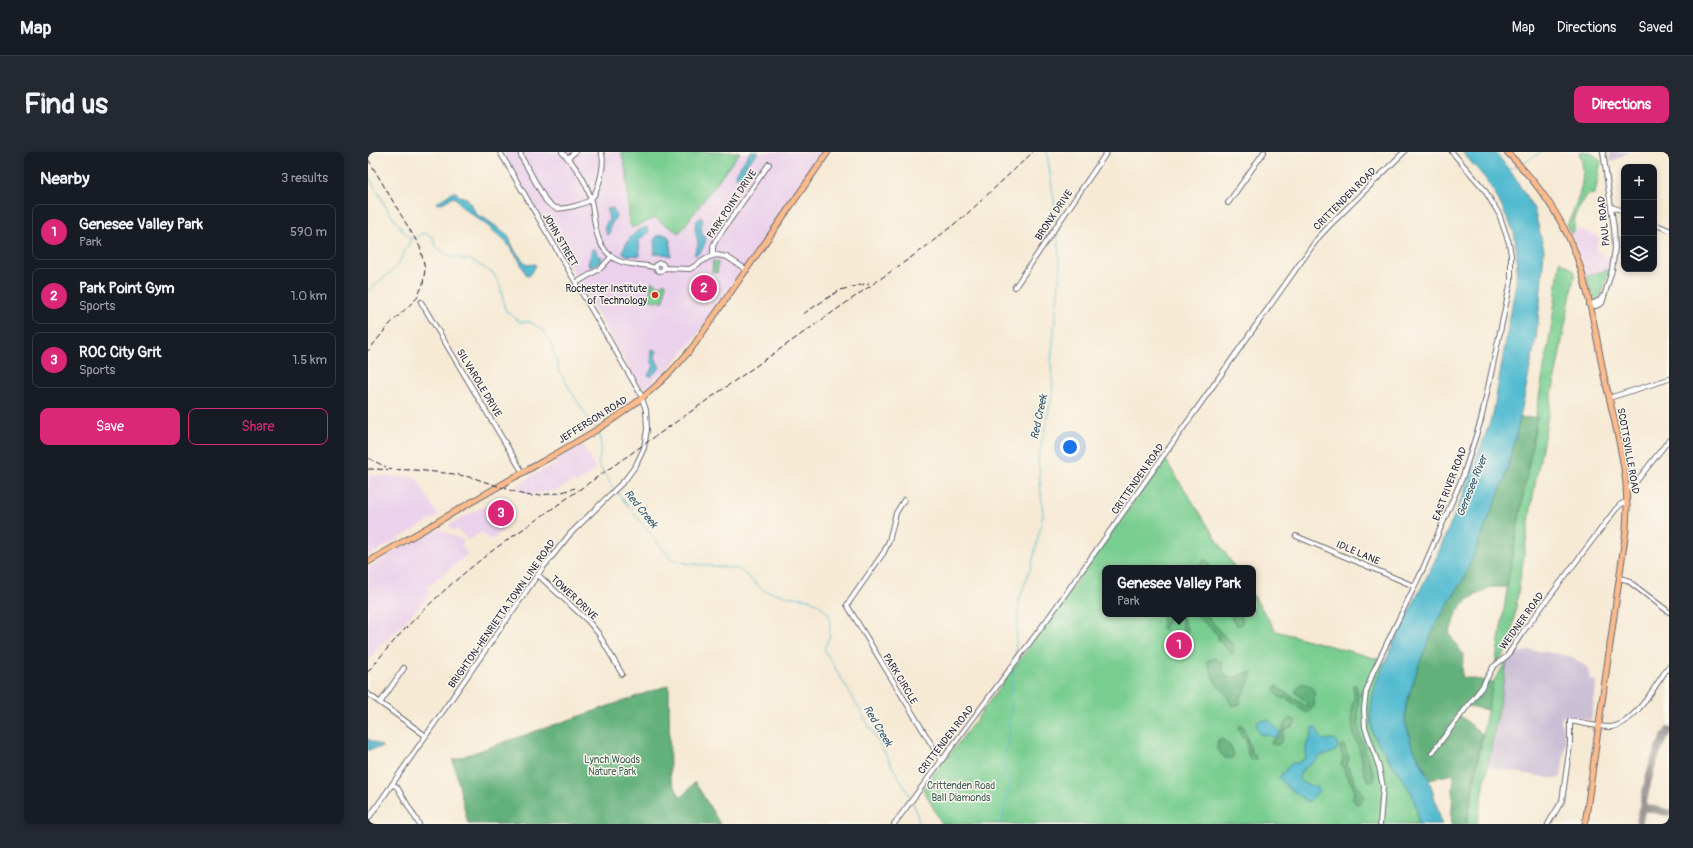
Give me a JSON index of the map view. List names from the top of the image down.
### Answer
{
  "streets": {
    "main road": ["JEFFERSON ROAD", "SCOTTSVILLE ROAD"],
    "street": [
      "CRITTENDEN ROAD",
      "PARK POINT DRIVE",
      "BRONX DRIVE",
      "PAUL ROAD",
      "JOHN STREET",
      "SILVAROLE DRIVE",
      "EAST RIVER ROAD",
      "IDLE LANE",
      "TOWER DRIVE",
      "BRIGHTON-HENRIETTA TOWN LINE ROAD",
      "WEIDNER ROAD",
      "PARK CIRCLE"
    ]
  },
  "crossings": [
    ["CRITTENDEN ROAD", "PARK CIRCLE"],
    ["PARK POINT DRIVE", "JEFFERSON ROAD"],
    ["PAUL ROAD", "SCOTTSVILLE ROAD"],
    ["JOHN STREET", "JEFFERSON ROAD"],
    ["JOHN STREET", "BRIGHTON-HENRIETTA TOWN LINE ROAD"],
    ["SILVAROLE DRIVE", "JEFFERSON ROAD"],
    ["JEFFERSON ROAD", "BRIGHTON-HENRIETTA TOWN LINE ROAD"],
    ["SCOTTSVILLE ROAD", "WEIDNER ROAD"],
    ["EAST RIVER ROAD", "IDLE LANE"],
    ["TOWER DRIVE", "BRIGHTON-HENRIETTA TOWN LINE ROAD"]
  ],
  "water": ["Red Creek", "Genesee River"],
  "parks": ["Lynch Woods Nature Park", "Crittenden Road Ball Diamonds"],
  "places": ["Rochester Institute of Technology"],
  "page": {
    "header": "Map",
    "nav": ["Map", "Directions", "Saved"],
    "buttons": [
      "Directions",
      ["Save", "Share"]
    ],
    "title": "Find us",
    "heading": ["Nearby", "3 results"],
    "map_buttons": ["+", "−"],
    "list": [
      {
        "mark": "1",
        "name": "Genesee Valley Park",
        "note": "Park",
        "value": "590 m"
      },
      {
        "mark": "2",
        "name": "Park Point Gym",
        "note": "Sports",
        "value": "1.0 km"
      },
      {
        "mark": "3",
        "name": "ROC City Grit",
        "note": "Sports",
        "value": "1.5 km"
      }
    ],
    "pins": ["2", "3", "1"],
    "popup": ["Genesee Valley Park", "Park"]
  }
}
